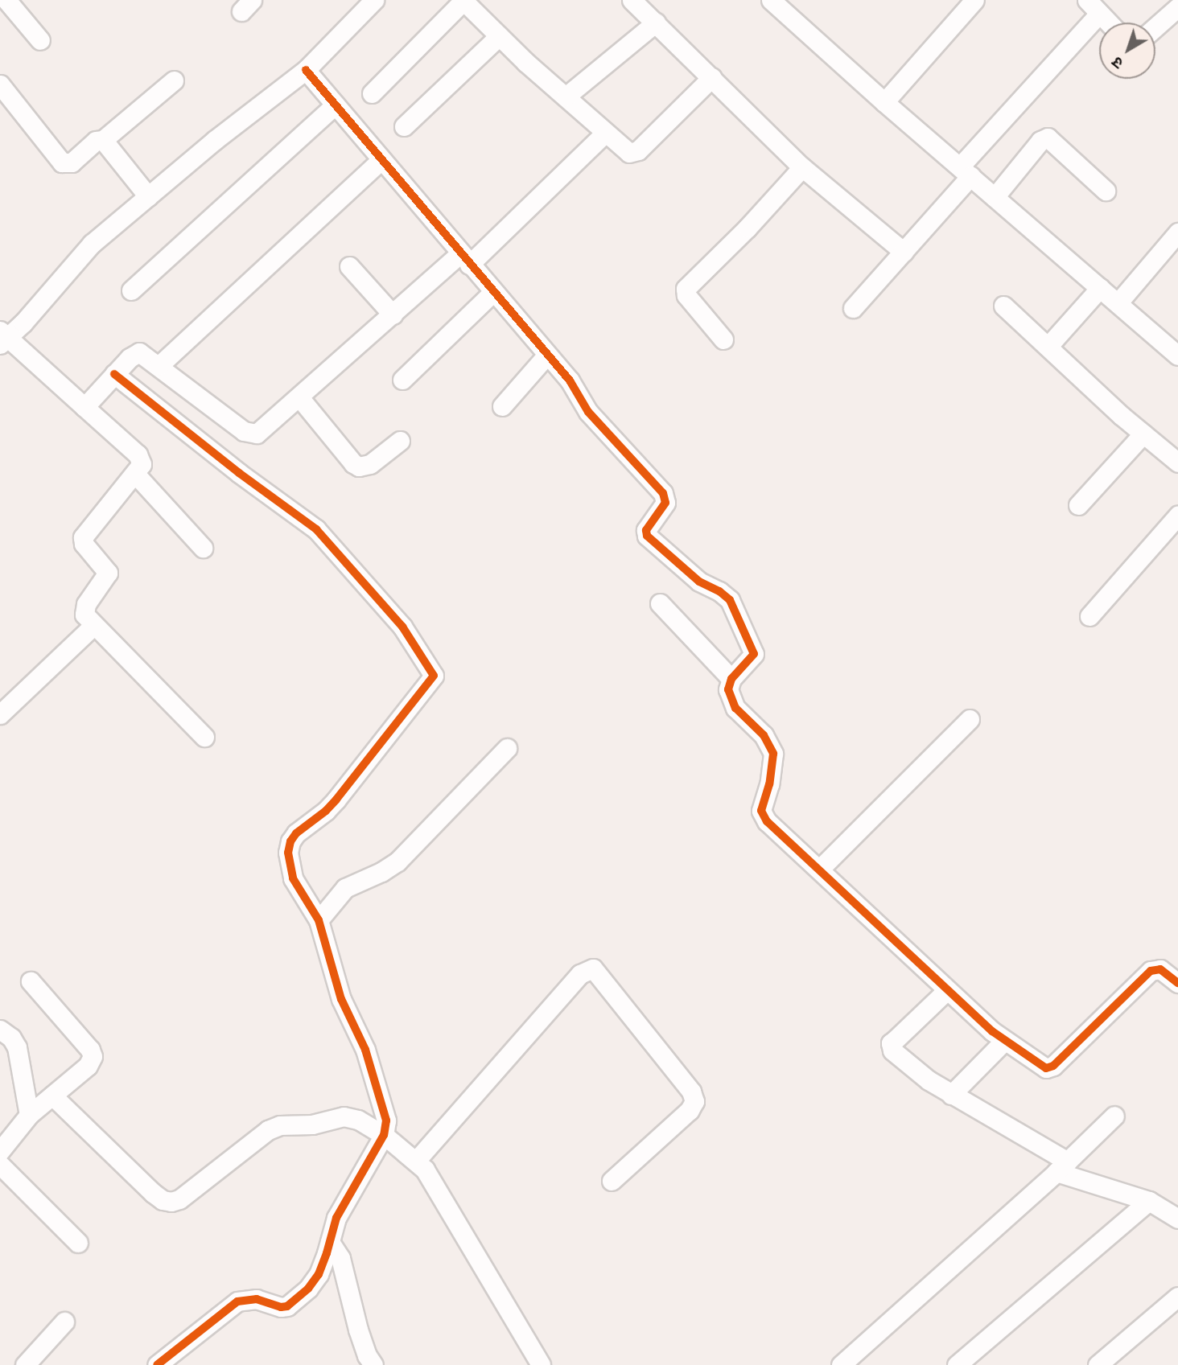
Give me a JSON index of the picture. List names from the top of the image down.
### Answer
{
  "north": "bottom left"
}
